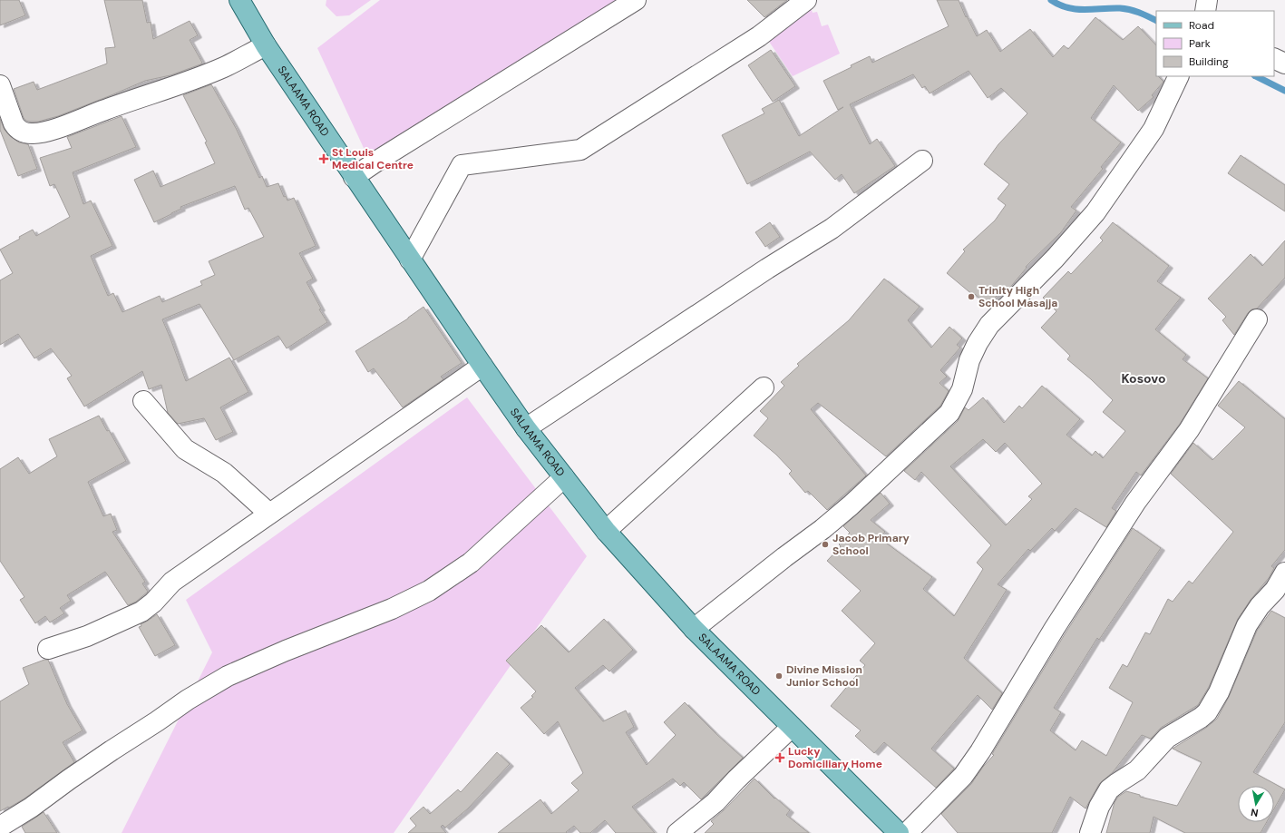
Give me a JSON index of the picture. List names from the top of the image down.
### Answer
{
  "streets": {
    "main road": ["SALAAMA ROAD"]
  },
  "districts": ["Kosovo"],
  "places": {
    "health": ["St Louis Medical Centre", "Lucky Domiciliary Home"],
    "other": ["Trinity High School Masajja", "Jacob Primary School", "Divine Mission Junior School"]
  },
  "legend": ["Road", "Park", "Building"],
  "north": "bottom"
}
